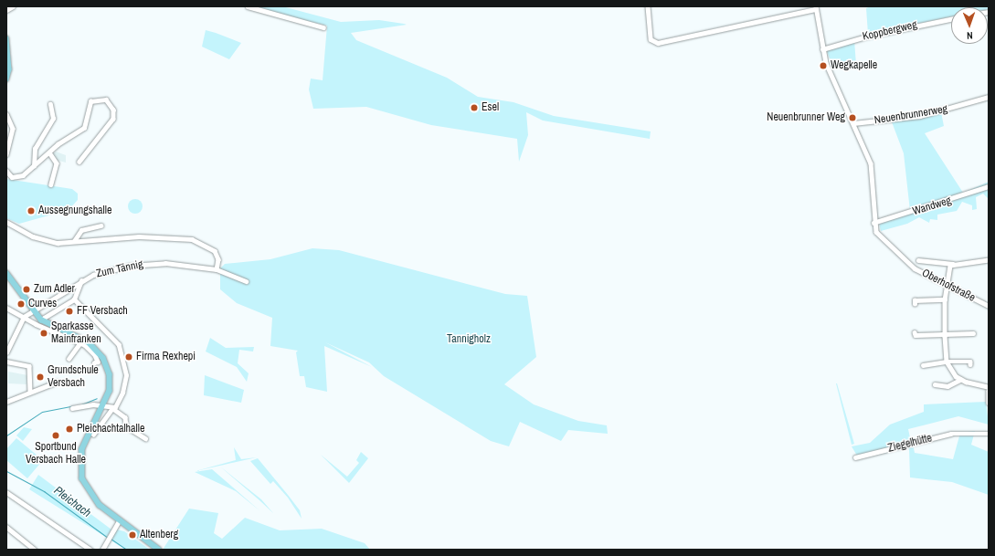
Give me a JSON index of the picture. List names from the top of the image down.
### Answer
{
  "streets": {
    "street": [
      "Koppbergweg",
      "Neuenbrunnerweg",
      "Wandweg",
      "Zum Tännig",
      "Oberhofstraße",
      "Ziegelhütte"
    ]
  },
  "crossings": [
    ["Wandweg", "Oberhofstraße"]
  ],
  "water": ["Pleichach"],
  "parks": ["Tannigholz"],
  "places": [
    "Wegkapelle",
    "Esel",
    "Neuenbrunner Weg",
    "Aussegnungshalle",
    "Zum Adler",
    "Curves",
    "FF Versbach",
    "Sparkasse Mainfranken",
    "Firma Rexhepi",
    "Grundschule Versbach",
    "Pleichachtalhalle",
    "Sportbund Versbach Halle",
    "Altenberg"
  ],
  "north": "bottom"
}
